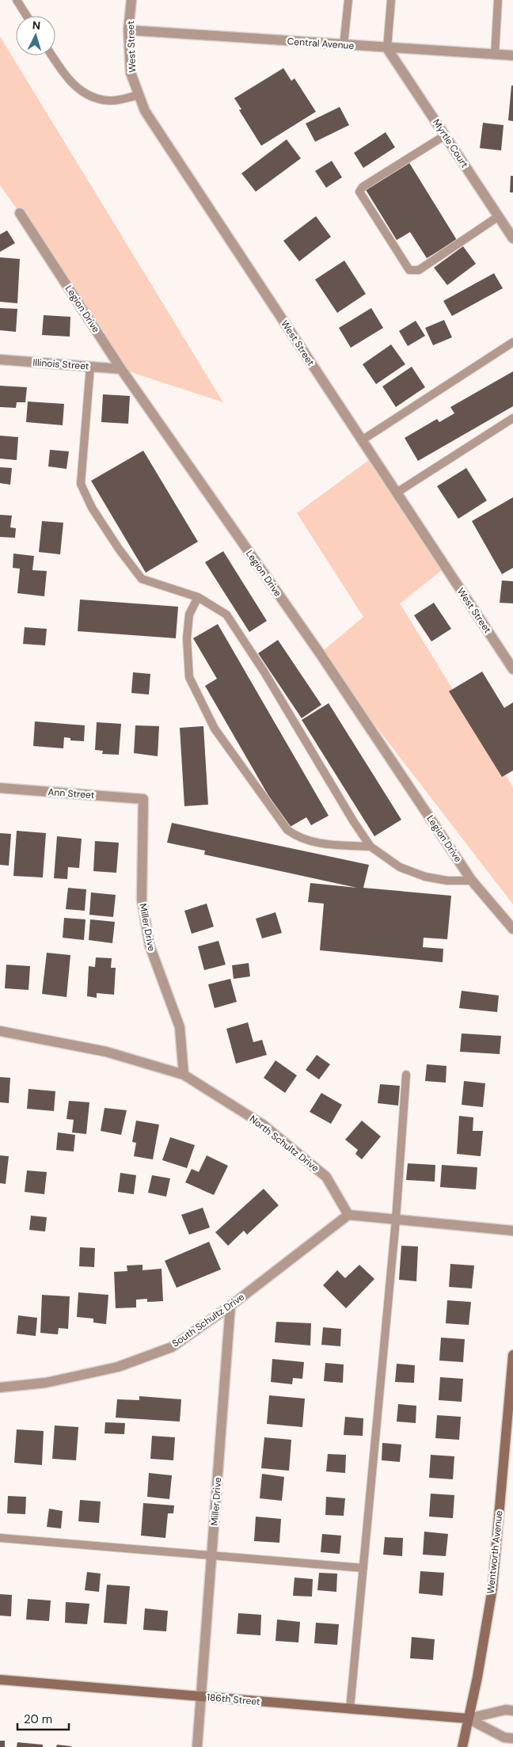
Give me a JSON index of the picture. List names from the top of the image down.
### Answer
{
  "streets": {
    "street": [
      "Central Avenue",
      "West Street",
      "Myrtle Court",
      "Legion Drive",
      "Illinois Street",
      "Ann Street",
      "Miller Drive",
      "North Schultz Drive",
      "South Schultz Drive",
      "Wentworth Avenue",
      "186th Street"
    ]
  },
  "crossings": [
    ["Central Avenue", "West Street"],
    ["Central Avenue", "Myrtle Court"],
    ["Legion Drive", "Illinois Street"],
    ["Ann Street", "Miller Drive"],
    ["Miller Drive", "North Schultz Drive"],
    ["Miller Drive", "South Schultz Drive"],
    ["Miller Drive", "186th Street"],
    ["North Schultz Drive", "South Schultz Drive"],
    ["Wentworth Avenue", "186th Street"]
  ],
  "scale_bar": "20 m",
  "north": "top"
}
